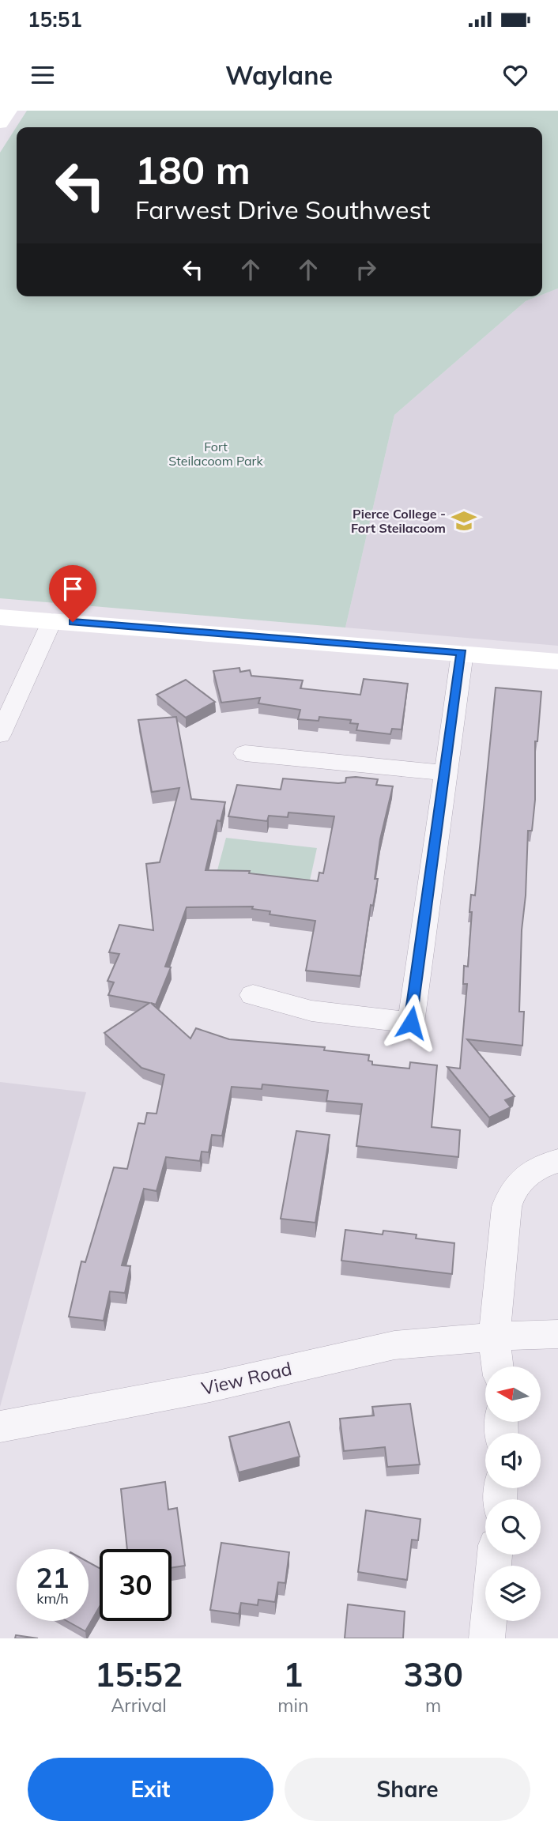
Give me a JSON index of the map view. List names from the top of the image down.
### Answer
{
  "streets": {
    "street": ["View Road"]
  },
  "parks": ["Fort Steilacoom Park"],
  "places": {
    "school or university": ["Pierce College - Fort Steilacoom"]
  },
  "north": "left",
  "page": {
    "status": "15:51",
    "header": "Waylane",
    "turn": ["180 m", "Farwest Drive Southwest"],
    "speed": "21 km/h",
    "limit": "30",
    "eta": [
      "15:52",
      "Arrival",
      "1",
      "min",
      "330",
      "m"
    ],
    "buttons": ["Exit", "Share"]
  }
}
